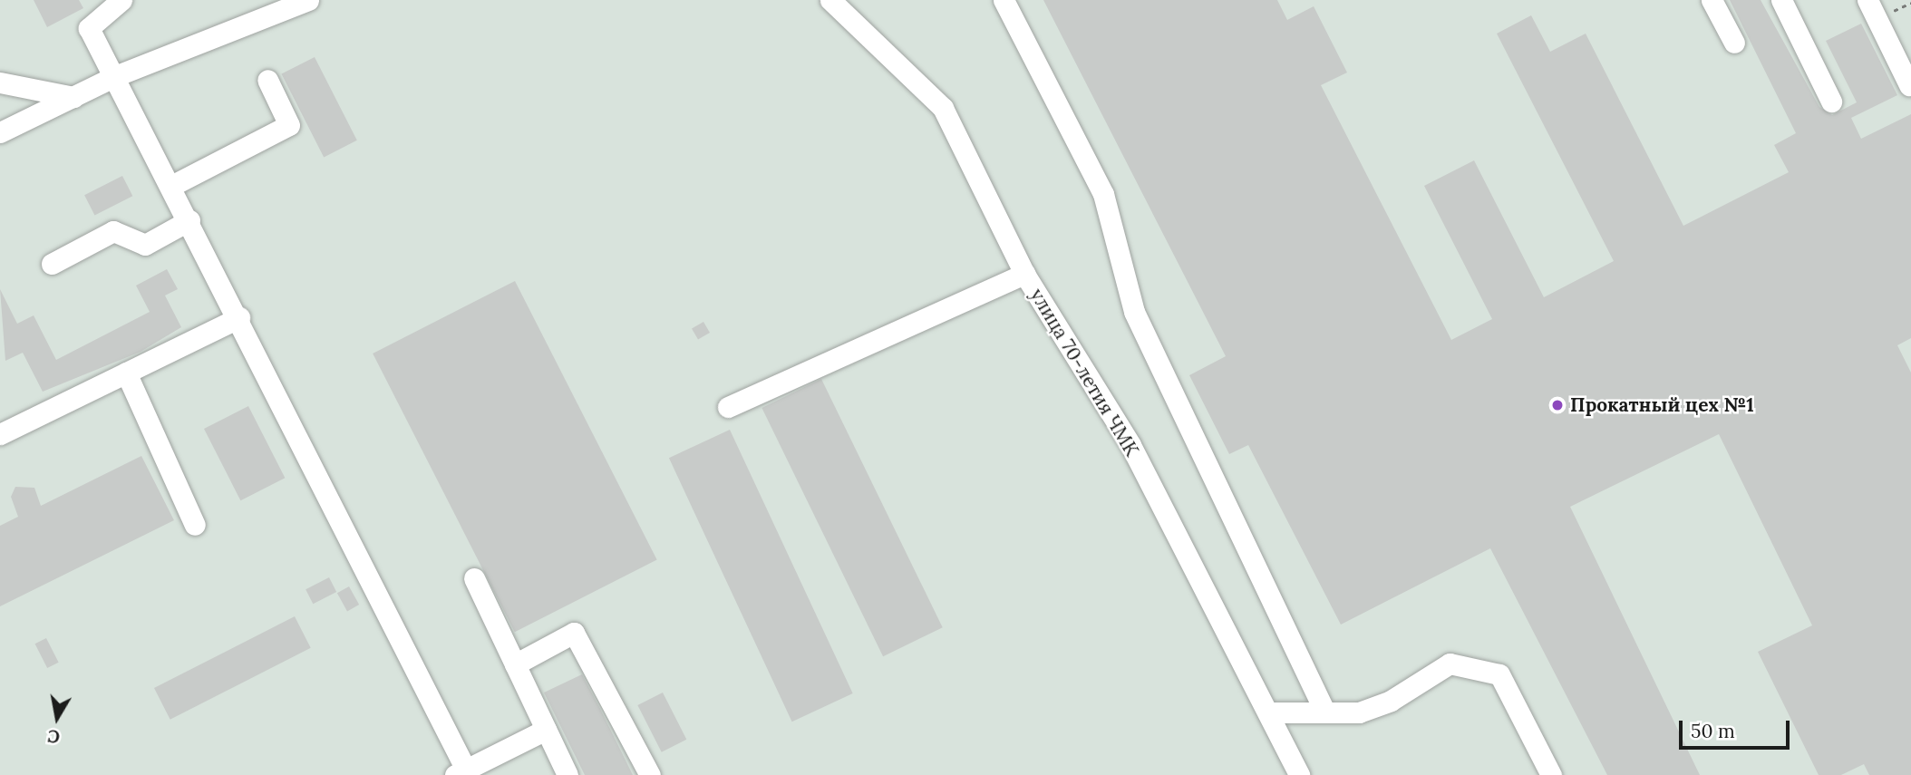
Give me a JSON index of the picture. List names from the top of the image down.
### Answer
{
  "streets": {
    "street": ["улица 70-летия ЧМК"]
  },
  "places": ["Прокатный цех №1"],
  "scale_bar": "50 m",
  "north": "bottom"
}
